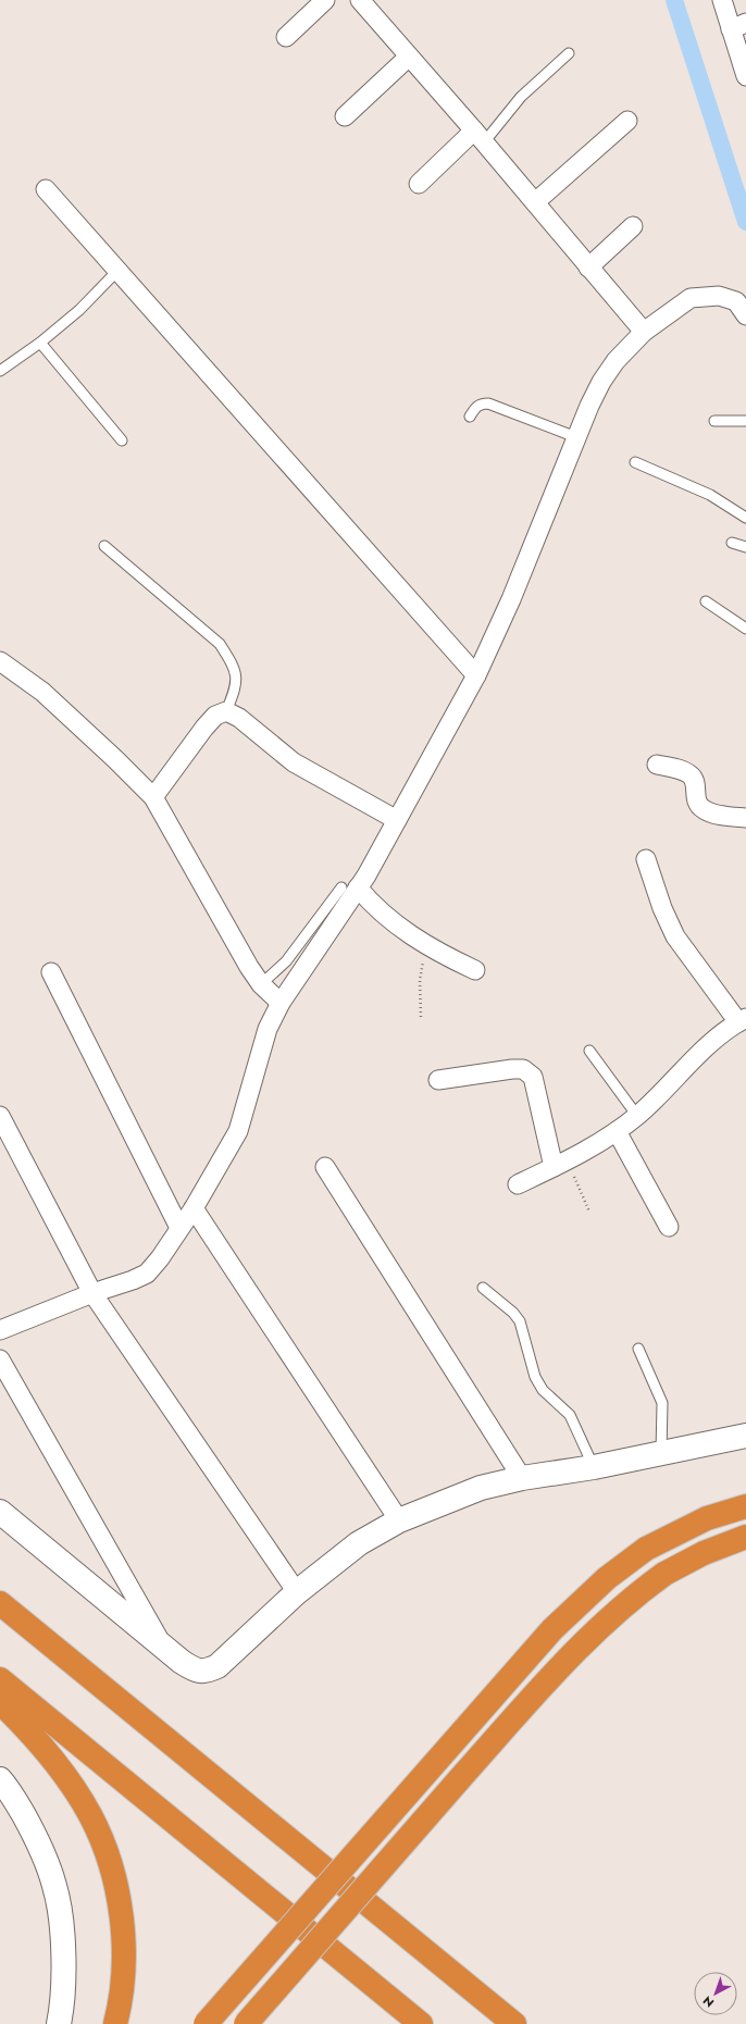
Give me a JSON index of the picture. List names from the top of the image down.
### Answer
{
  "north": "bottom left"
}
